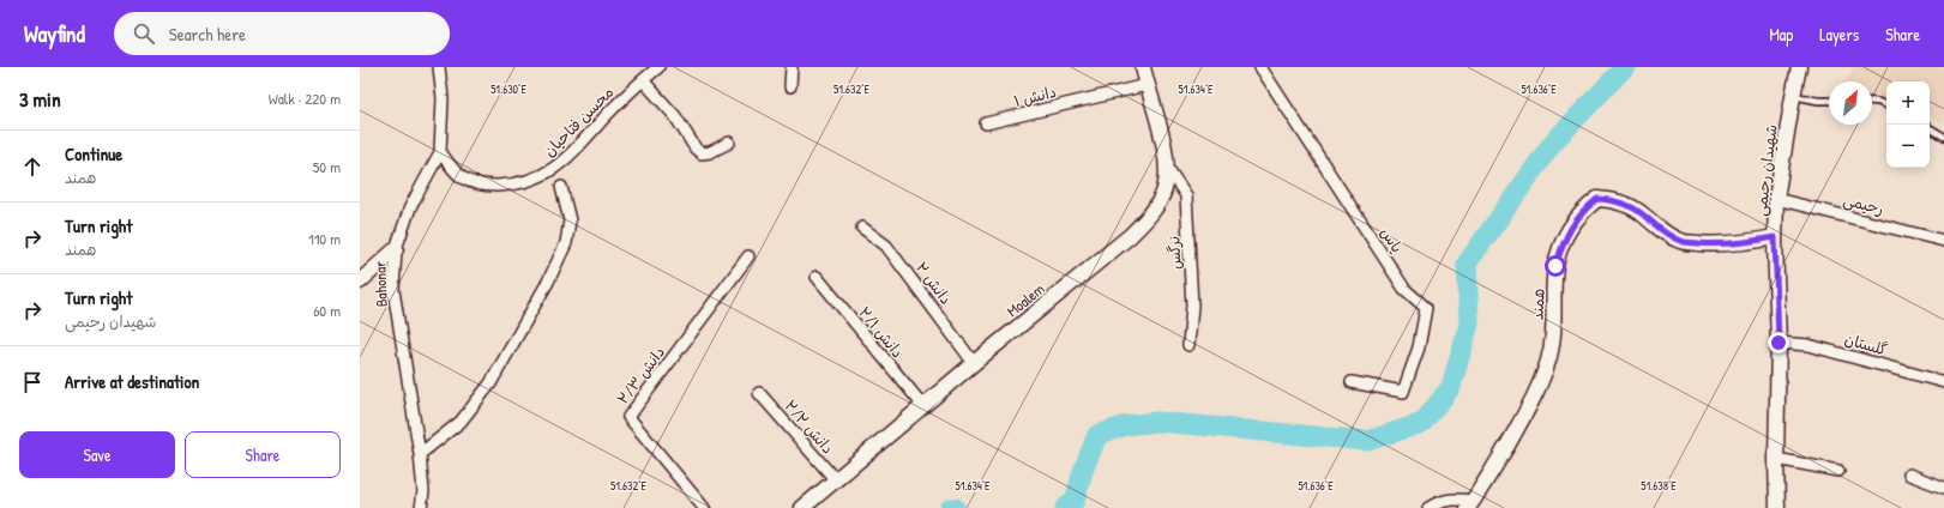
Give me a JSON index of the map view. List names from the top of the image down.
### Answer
{
  "streets": {
    "street": [
      "دانش ۱",
      "محسن فتاحیان",
      "شهیدان رحیمی",
      "رحیمی",
      "یاس",
      "نرگس",
      "دانش ۲",
      "Bahonar",
      "Moalem",
      "همند",
      "دانش ۲/۱",
      "گلستان",
      "دانش ۲/۳",
      "دانش ۲/۲"
    ]
  },
  "crossings": [
    ["دانش ۱", "Moalem"],
    ["محسن فتاحیان", "Bahonar"],
    ["شهیدان رحیمی", "رحیمی"],
    ["شهیدان رحیمی", "همند"],
    ["شهیدان رحیمی", "گلستان"],
    ["نرگس", "Moalem"],
    ["دانش ۲", "Moalem"],
    ["Moalem", "دانش ۲/۱"],
    ["Moalem", "دانش ۲/۲"]
  ],
  "north": "top right",
  "page": {
    "header": "Wayfind",
    "search": "Search here",
    "nav": ["Map", "Layers", "Share"],
    "heading": ["3 min", "Walk · 220 m"],
    "map_buttons": ["+", "−"],
    "list": [
      ["Continue", "همند", "50 m"],
      ["Turn right", "همند", "110 m"],
      ["Turn right", "شهیدان رحیمی", "60 m"],
      "Arrive at destination"
    ],
    "buttons": ["Save", "Share"]
  },
  "coordinates": [
    "51.630°E",
    "51.632°E",
    "51.634°E",
    "51.636°E",
    "51.638°E"
  ]
}
